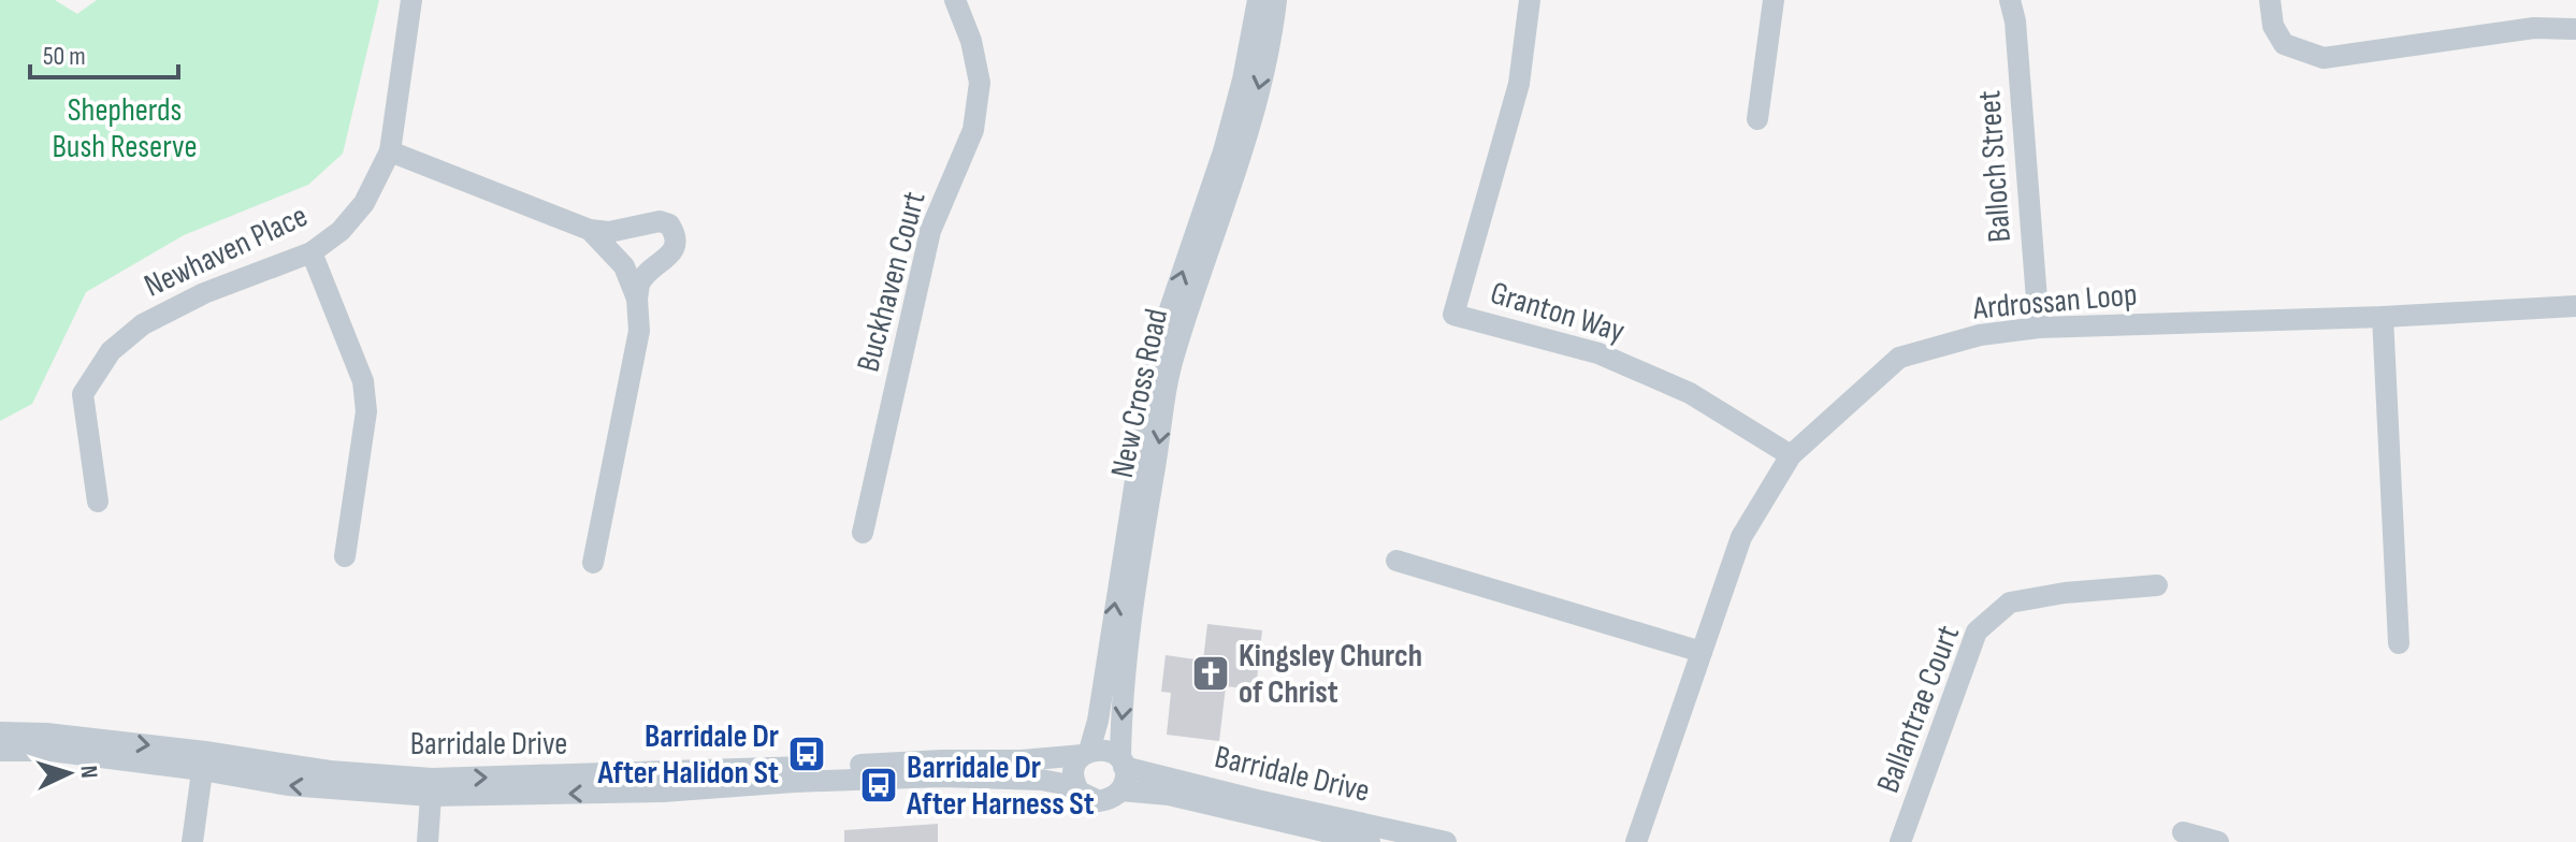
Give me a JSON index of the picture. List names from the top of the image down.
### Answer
{
  "streets": {
    "street": [
      "Balloch Street",
      "Newhaven Place",
      "Buckhaven Court",
      "Ardrossan Loop",
      "Granton Way",
      "New Cross Road",
      "Ballantrae Court",
      "Barridale Drive"
    ]
  },
  "crossings": [
    ["Balloch Street", "Ardrossan Loop"],
    ["Ardrossan Loop", "Granton Way"],
    ["New Cross Road", "Barridale Drive"]
  ],
  "parks": ["Shepherds Bush Reserve"],
  "places": {
    "church": ["Kingsley Church of Christ"],
    "bus stop": ["Barridale Dr After Halidon St", "Barridale Dr After Harness St"]
  },
  "scale_bar": "50 m",
  "north": "right"
}
